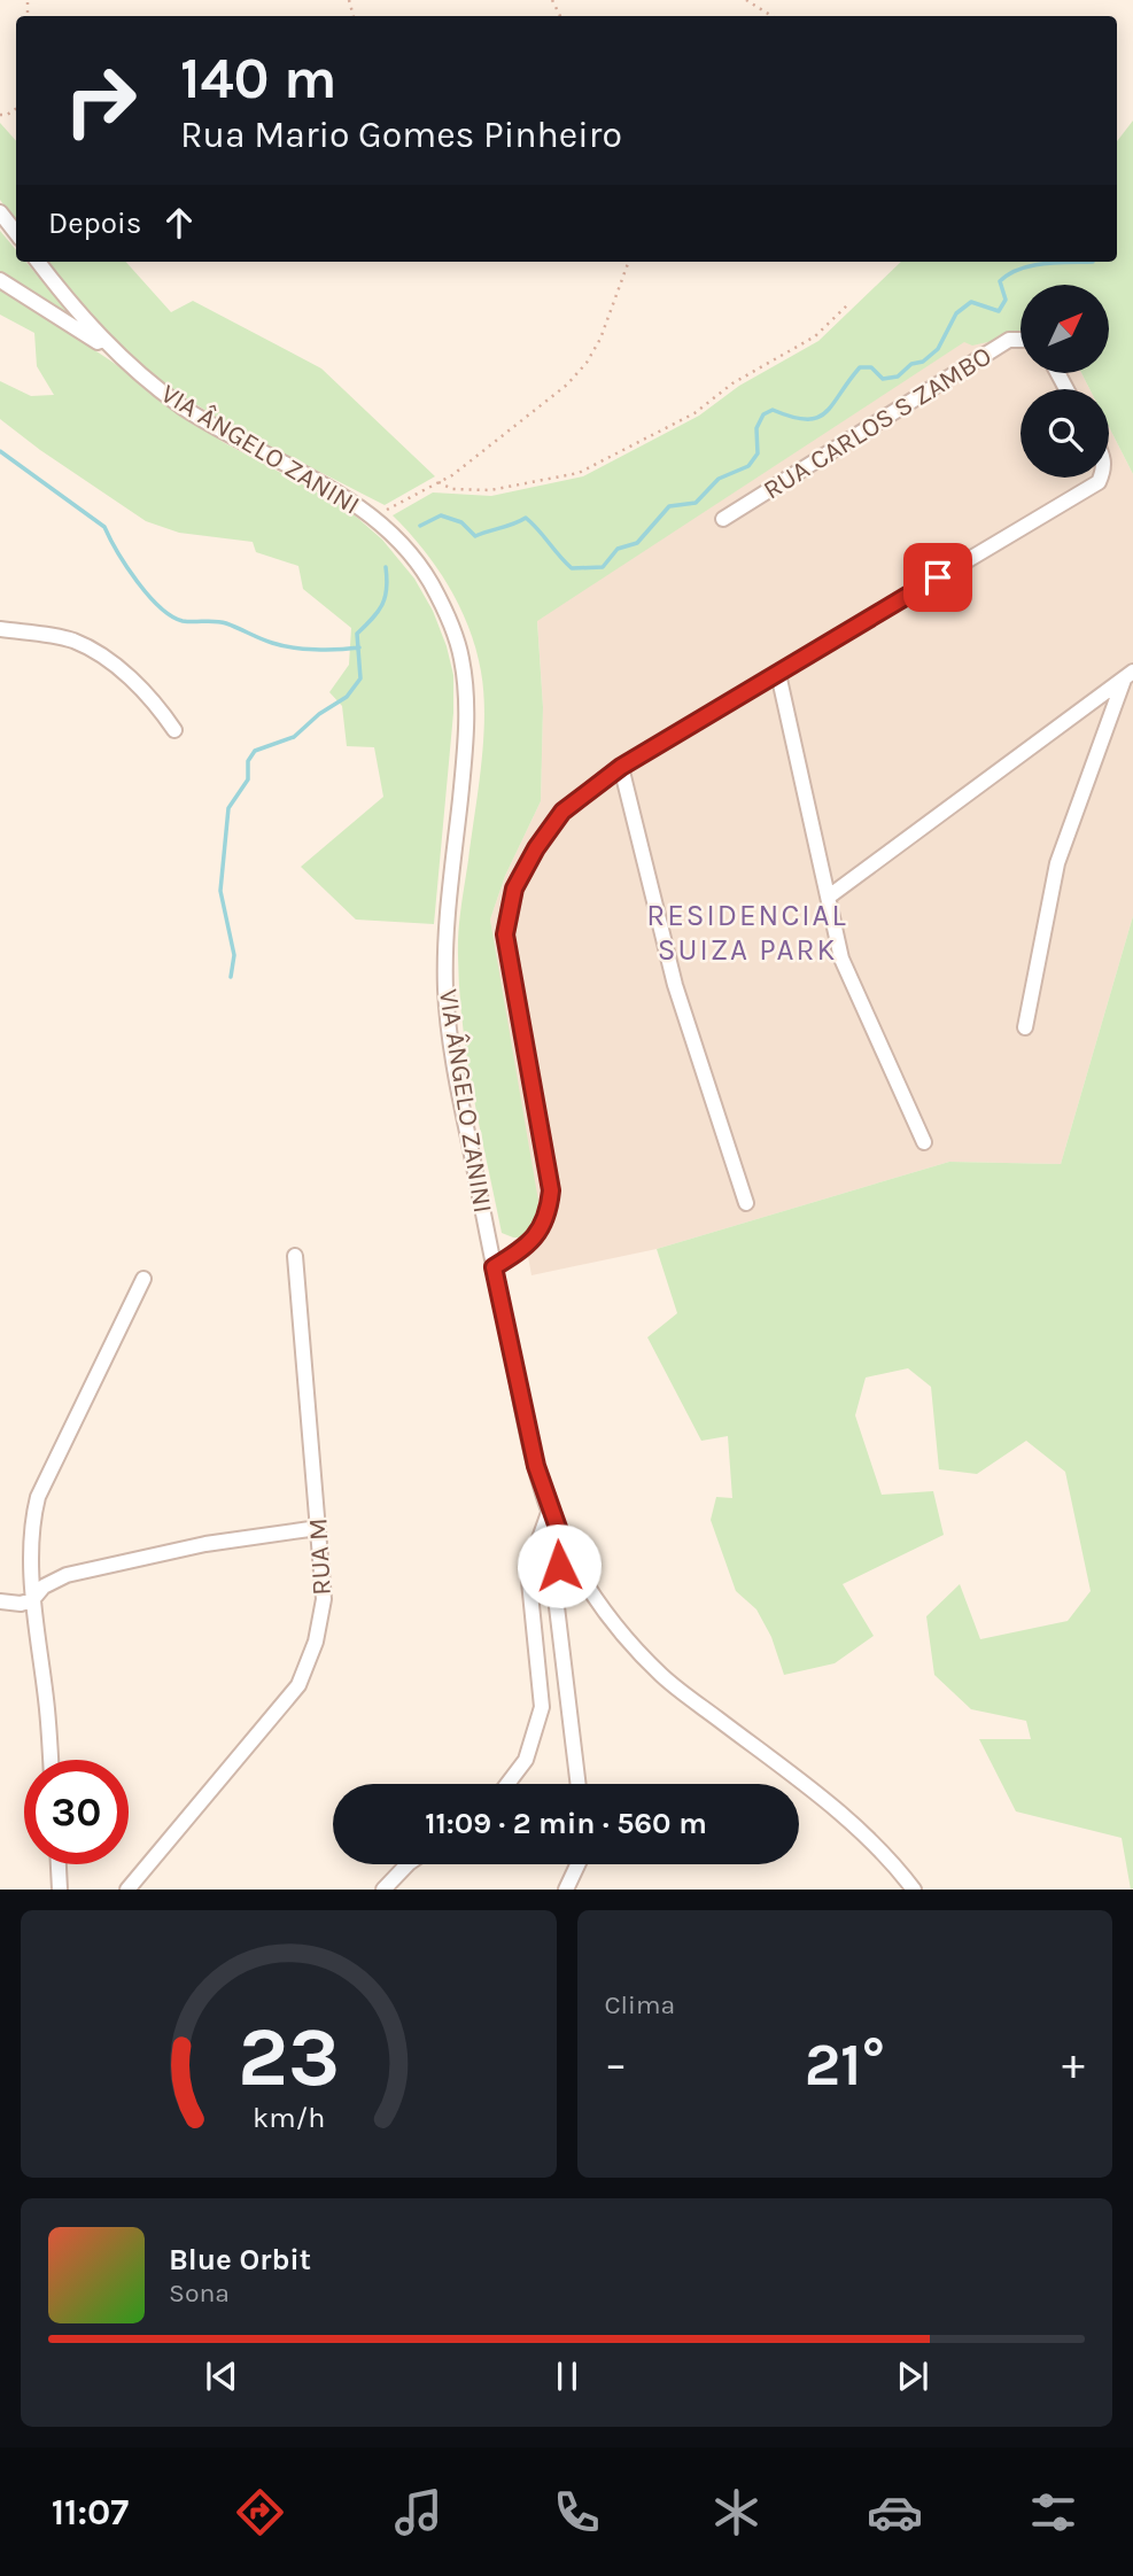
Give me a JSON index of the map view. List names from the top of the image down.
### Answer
{
  "streets": {
    "street": ["RUA CARLOS S ZAMBO", "VIA ÂNGELO ZANINI", "RUA M"]
  },
  "districts": ["RESIDENCIAL SUIZA PARK"],
  "north": "top right",
  "page": {
    "turn": ["140 m", "Rua Mario Gomes Pinheiro"],
    "then": "Depois",
    "limit": "30",
    "trip": "11:09 · 2 min · 560 m",
    "tile": "Clima",
    "heat": ["−", "21°", "+"],
    "song": ["Blue Orbit", "Sona"],
    "tabs": "11:07",
    "gauge": ["23", "km/h"]
  }
}
